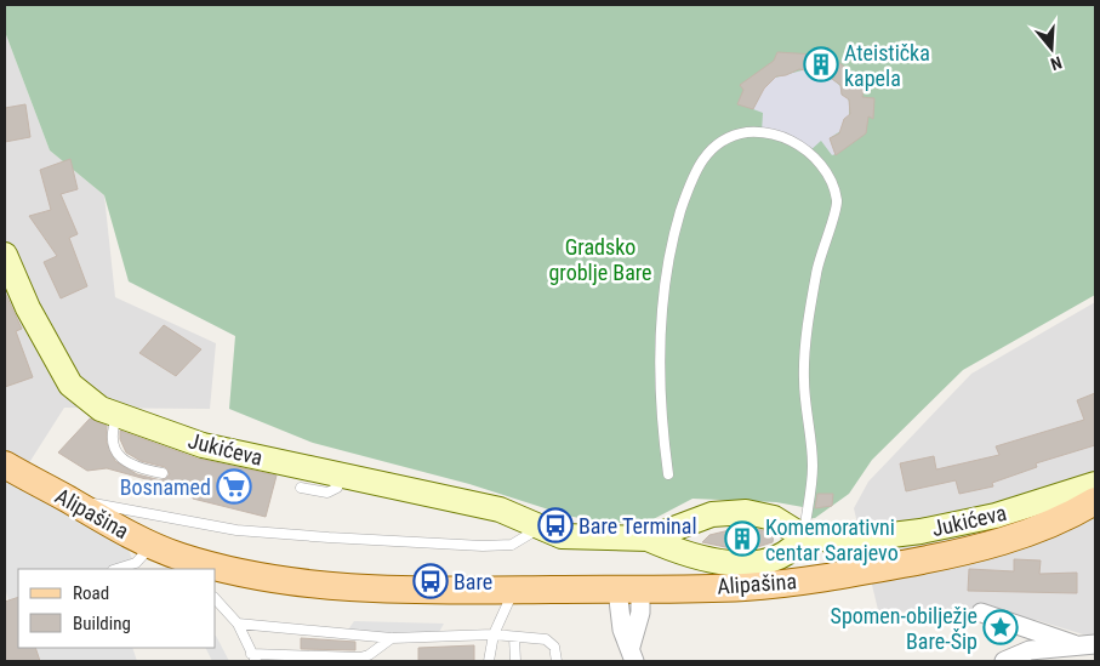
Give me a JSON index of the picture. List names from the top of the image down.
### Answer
{
  "streets": {
    "main road": ["Alipašina"],
    "street": ["Jukićeva"]
  },
  "parks": ["Gradsko groblje Bare"],
  "places": {
    "building": ["Ateistička kapela", "Komemorativni centar Sarajevo"],
    "supermarket": ["Bosnamed"],
    "bus stop": ["Bare Terminal", "Bare"],
    "place": ["Spomen-obilježje Bare-Šip"]
  },
  "legend": ["Road", "Building"],
  "north": "bottom"
}
